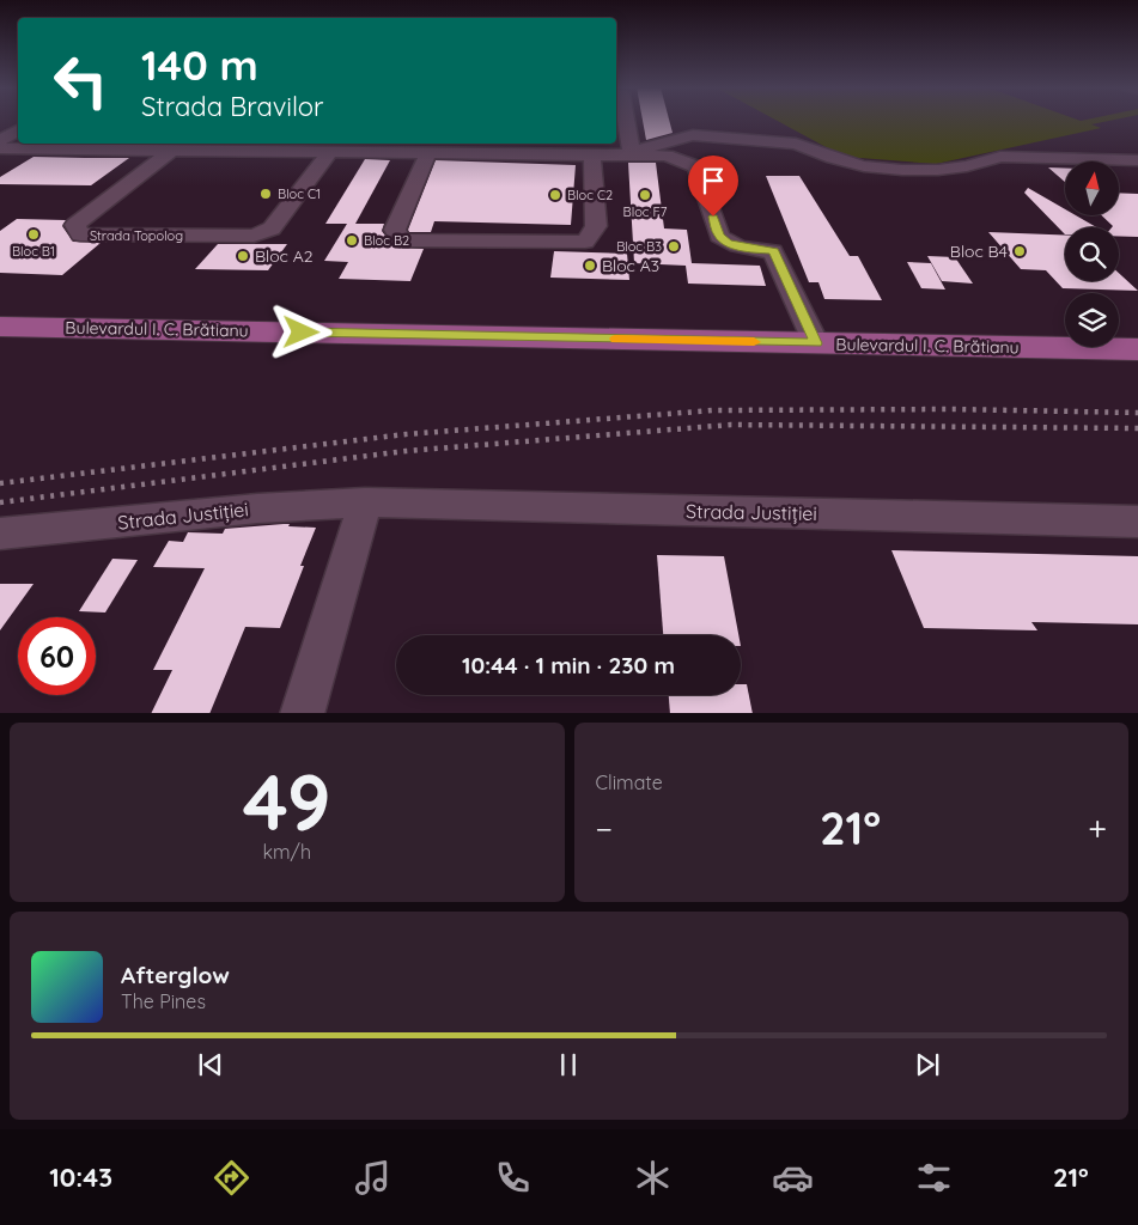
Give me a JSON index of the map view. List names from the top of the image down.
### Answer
{
  "streets": {
    "main road": ["Bulevardul I. C. Brătianu"],
    "street": ["Strada Topolog", "Strada Justiției"]
  },
  "places": [
    "Bloc C1",
    "Bloc C2",
    "Bloc F7",
    "Bloc B1",
    "Bloc B2",
    "Bloc B3",
    "Bloc B4",
    "Bloc A2",
    "Bloc A3"
  ],
  "north": "top",
  "page": {
    "turn": ["140 m", "Strada Bravilor"],
    "limit": "60",
    "trip": "10:44 · 1 min · 230 m",
    "tile": [
      ["49", "km/h"],
      "Climate"
    ],
    "heat": ["−", "21°", "+"],
    "song": ["Afterglow", "The Pines"],
    "tabs": ["10:43", "21°"]
  }
}
